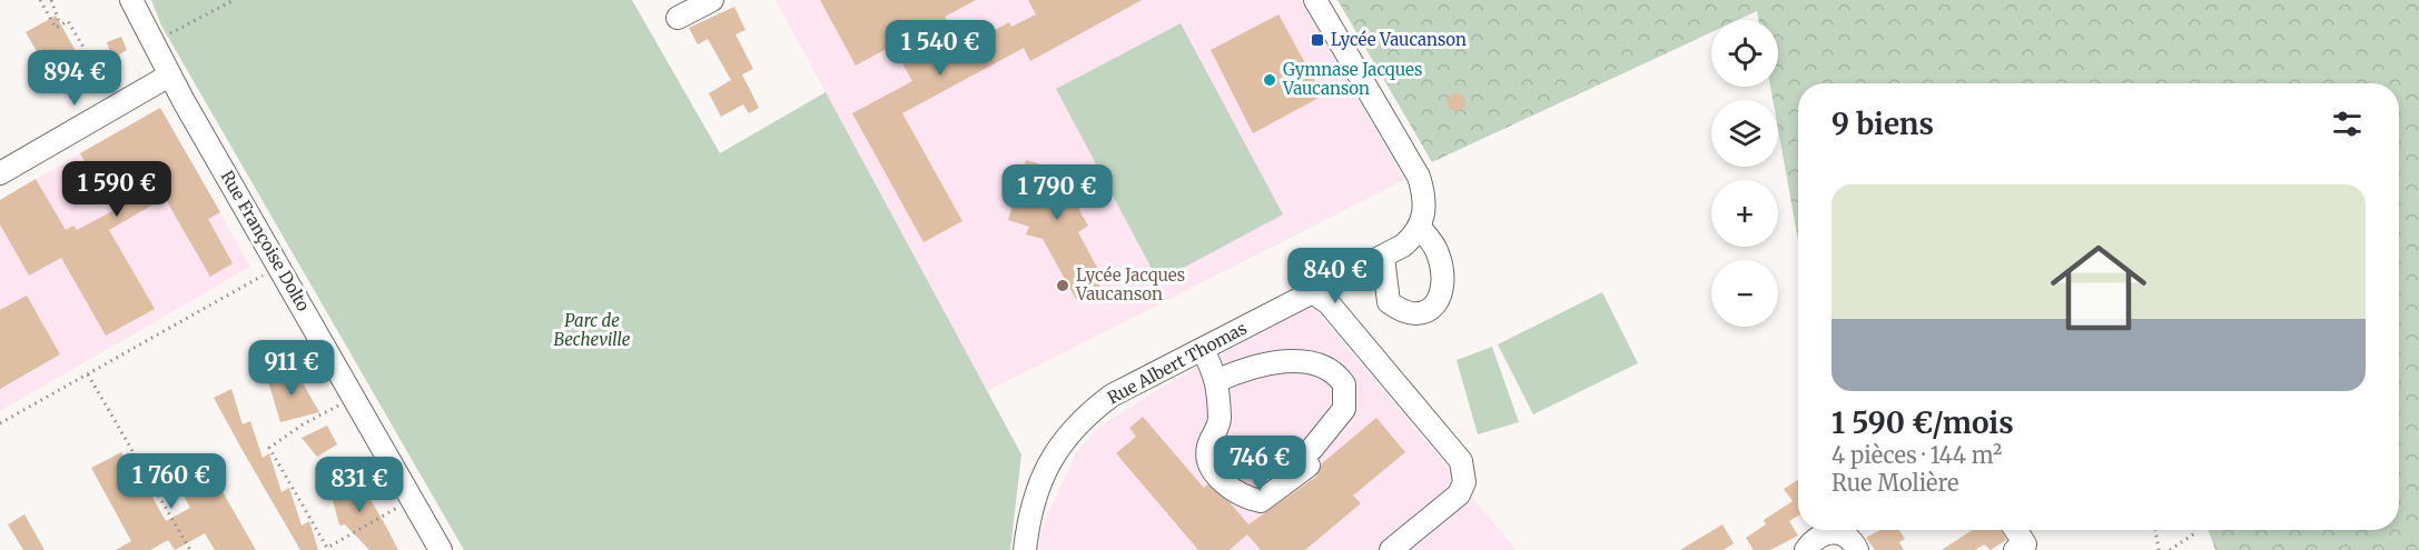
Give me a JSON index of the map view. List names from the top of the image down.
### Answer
{
  "streets": {
    "street": ["Rue Françoise Dolto", "Rue Albert Thomas"]
  },
  "parks": ["Parc de Becheville"],
  "places": {
    "transit": ["Lycée Vaucanson"],
    "other": ["Gymnase Jacques Vaucanson", "Lycée Jacques Vaucanson"]
  },
  "page": {
    "map_buttons": ["+", "−"],
    "price": [
      "1 540 €",
      "894 €",
      "1 590 €",
      "1 790 €",
      "840 €",
      "911 €",
      "746 €",
      "1 760 €",
      "831 €"
    ],
    "heading": "9 biens",
    "list": [
      {
        "name": "1 590 €/mois",
        "note": "4 pièces · 144 m² · Rue Molière"
      }
    ]
  }
}
